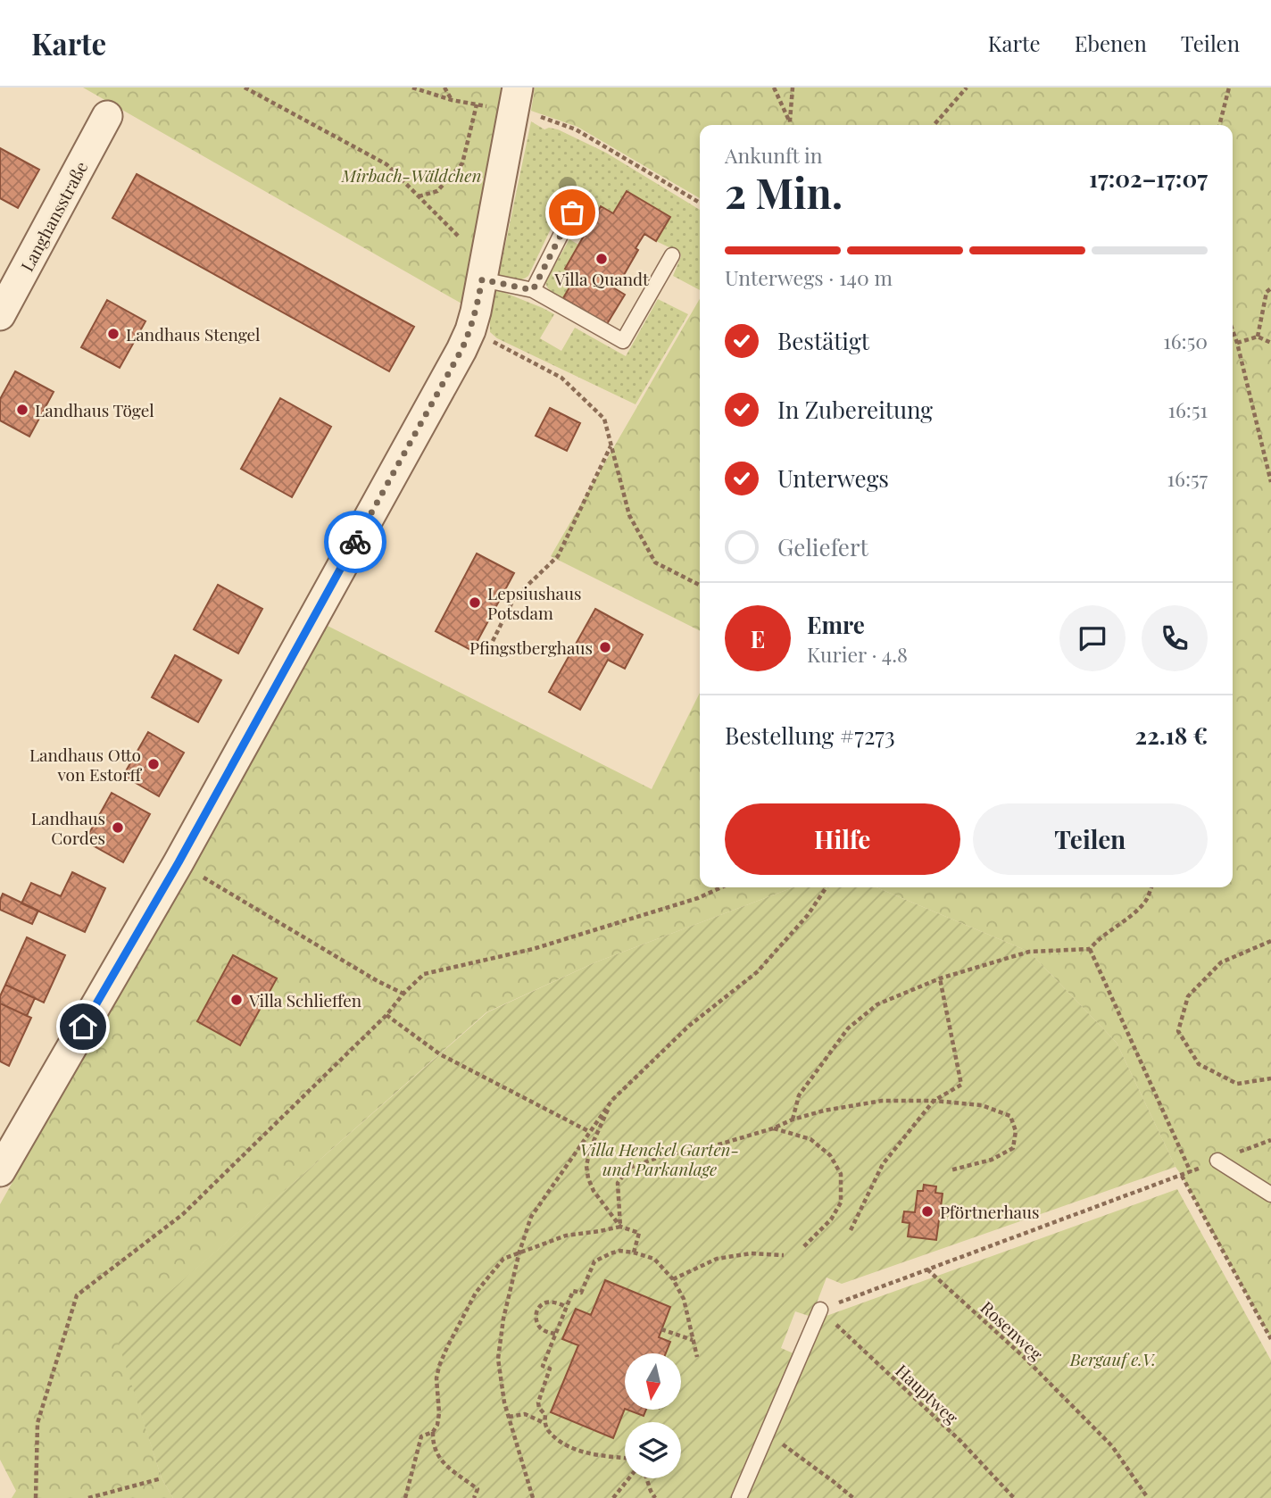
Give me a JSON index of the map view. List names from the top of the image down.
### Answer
{
  "streets": {
    "street": ["Langhansstraße"],
    "path": ["Rosenweg", "Hauptweg"]
  },
  "parks": ["Mirbach-Wäldchen", "Villa Henckel Garten- und Parkanlage", "Bergauf e.V."],
  "places": [
    "Villa Quandt",
    "Landhaus Stengel",
    "Landhaus Tögel",
    "Lepsiushaus Potsdam",
    "Pfingstberghaus",
    "Landhaus Otto von Estorff",
    "Landhaus Cordes",
    "Villa Schlieffen",
    "Pförtnerhaus"
  ],
  "north": "bottom",
  "page": {
    "header": "Karte",
    "nav": ["Karte", "Ebenen", "Teilen"],
    "heading": ["2 Min.", "Ankunft in", "17:02–17:07"],
    "panel": [
      "Emre",
      "Kurier · 4.8",
      "Bestellung #7273",
      "22.18 €"
    ],
    "bar": "Unterwegs · 140 m",
    "list": [
      ["Bestätigt", "16:50"],
      ["In Zubereitung", "16:51"],
      ["Unterwegs", "16:57"],
      "Geliefert"
    ],
    "round": "E",
    "buttons": ["Hilfe", "Teilen"]
  }
}
